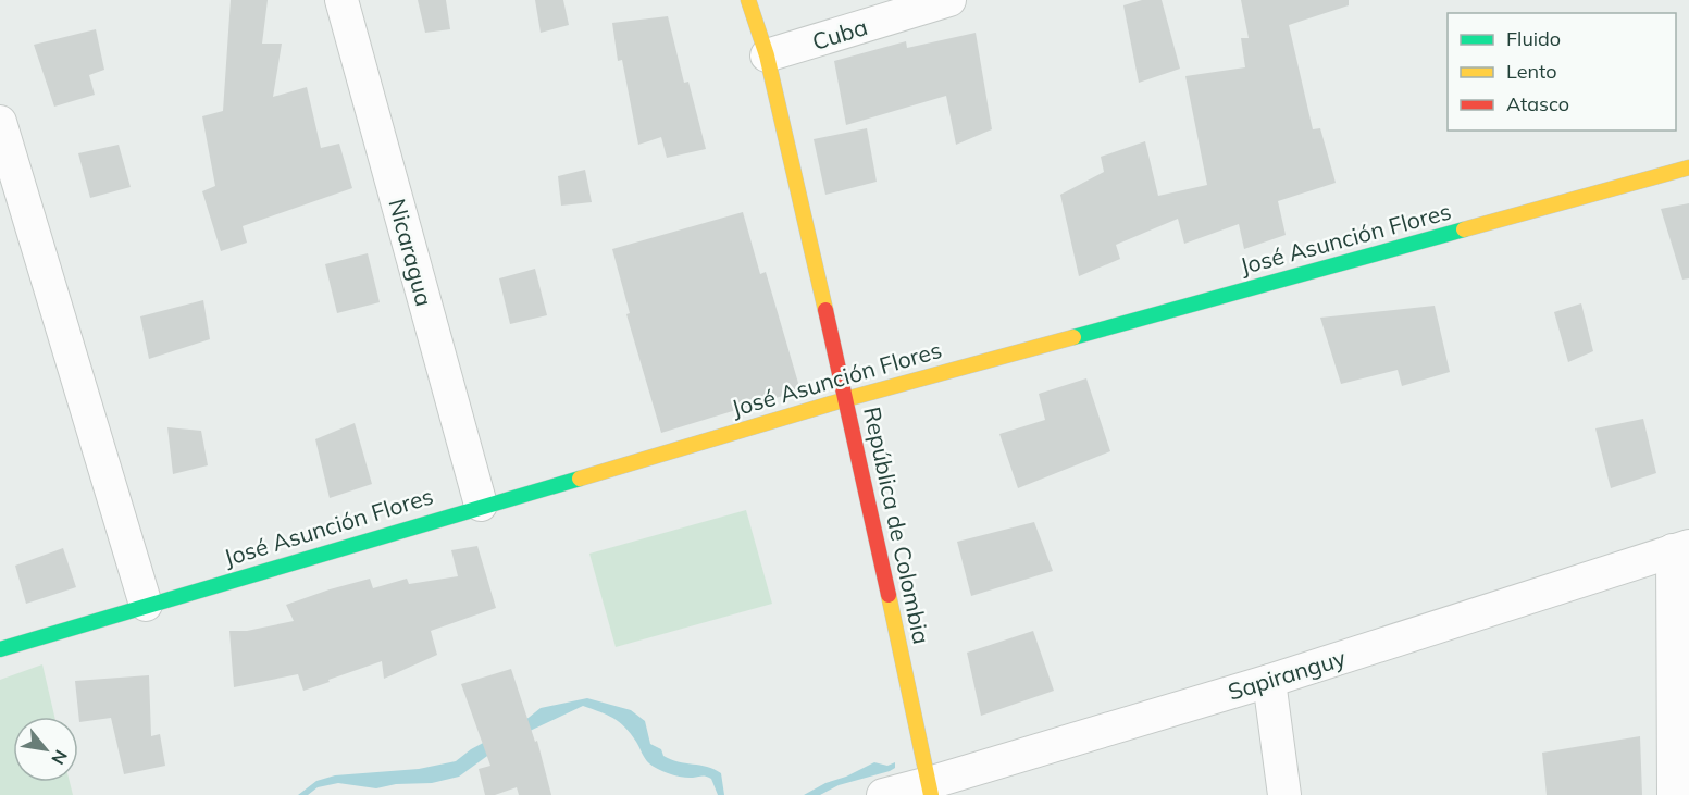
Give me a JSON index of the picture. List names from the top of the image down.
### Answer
{
  "streets": {
    "street": [
      "Cuba",
      "José Asunción Flores",
      "Nicaragua",
      "República de Colombia",
      "Sapiranguy"
    ]
  },
  "crossings": [
    ["Cuba", "República de Colombia"],
    ["José Asunción Flores", "Nicaragua"],
    ["José Asunción Flores", "República de Colombia"],
    ["República de Colombia", "Sapiranguy"]
  ],
  "legend": ["Fluido", "Lento", "Atasco"],
  "north": "bottom right"
}
